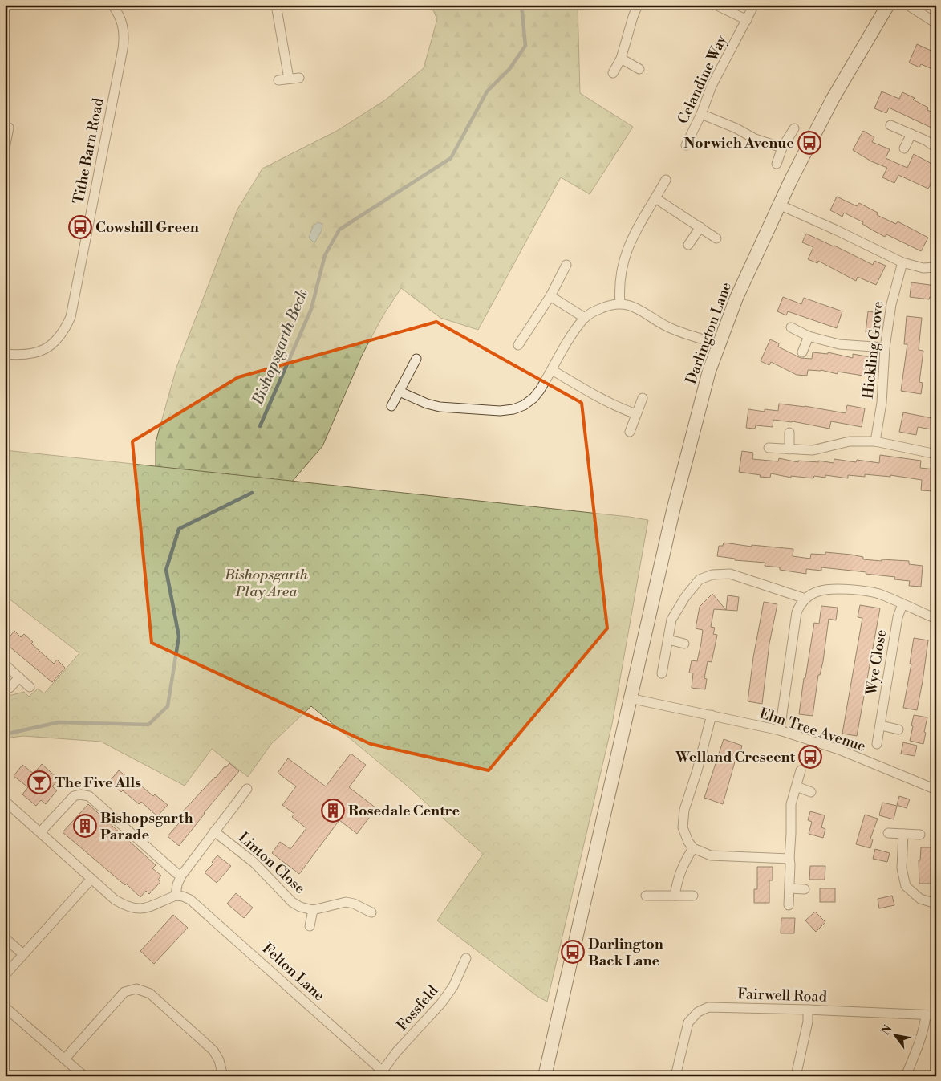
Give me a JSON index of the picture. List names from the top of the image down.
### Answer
{
  "streets": {
    "street": [
      "Celandine Way",
      "Tithe Barn Road",
      "Darlington Lane",
      "Hickling Grove",
      "Wye Close",
      "Elm Tree Avenue",
      "Linton Close",
      "Felton Lane",
      "Fairwell Road",
      "Fossfeld"
    ]
  },
  "crossings": [
    ["Darlington Lane", "Elm Tree Avenue"],
    ["Felton Lane", "Fossfeld"]
  ],
  "water": ["Bishopsgarth Beck"],
  "parks": ["Bishopsgarth Play Area"],
  "places": {
    "bus stop": [
      "Norwich Avenue",
      "Cowshill Green",
      "Welland Crescent",
      "Darlington Back Lane"
    ],
    "bar": ["The Five Alls"],
    "building": ["Rosedale Centre", "Bishopsgarth Parade"]
  },
  "north": "top left"
}
